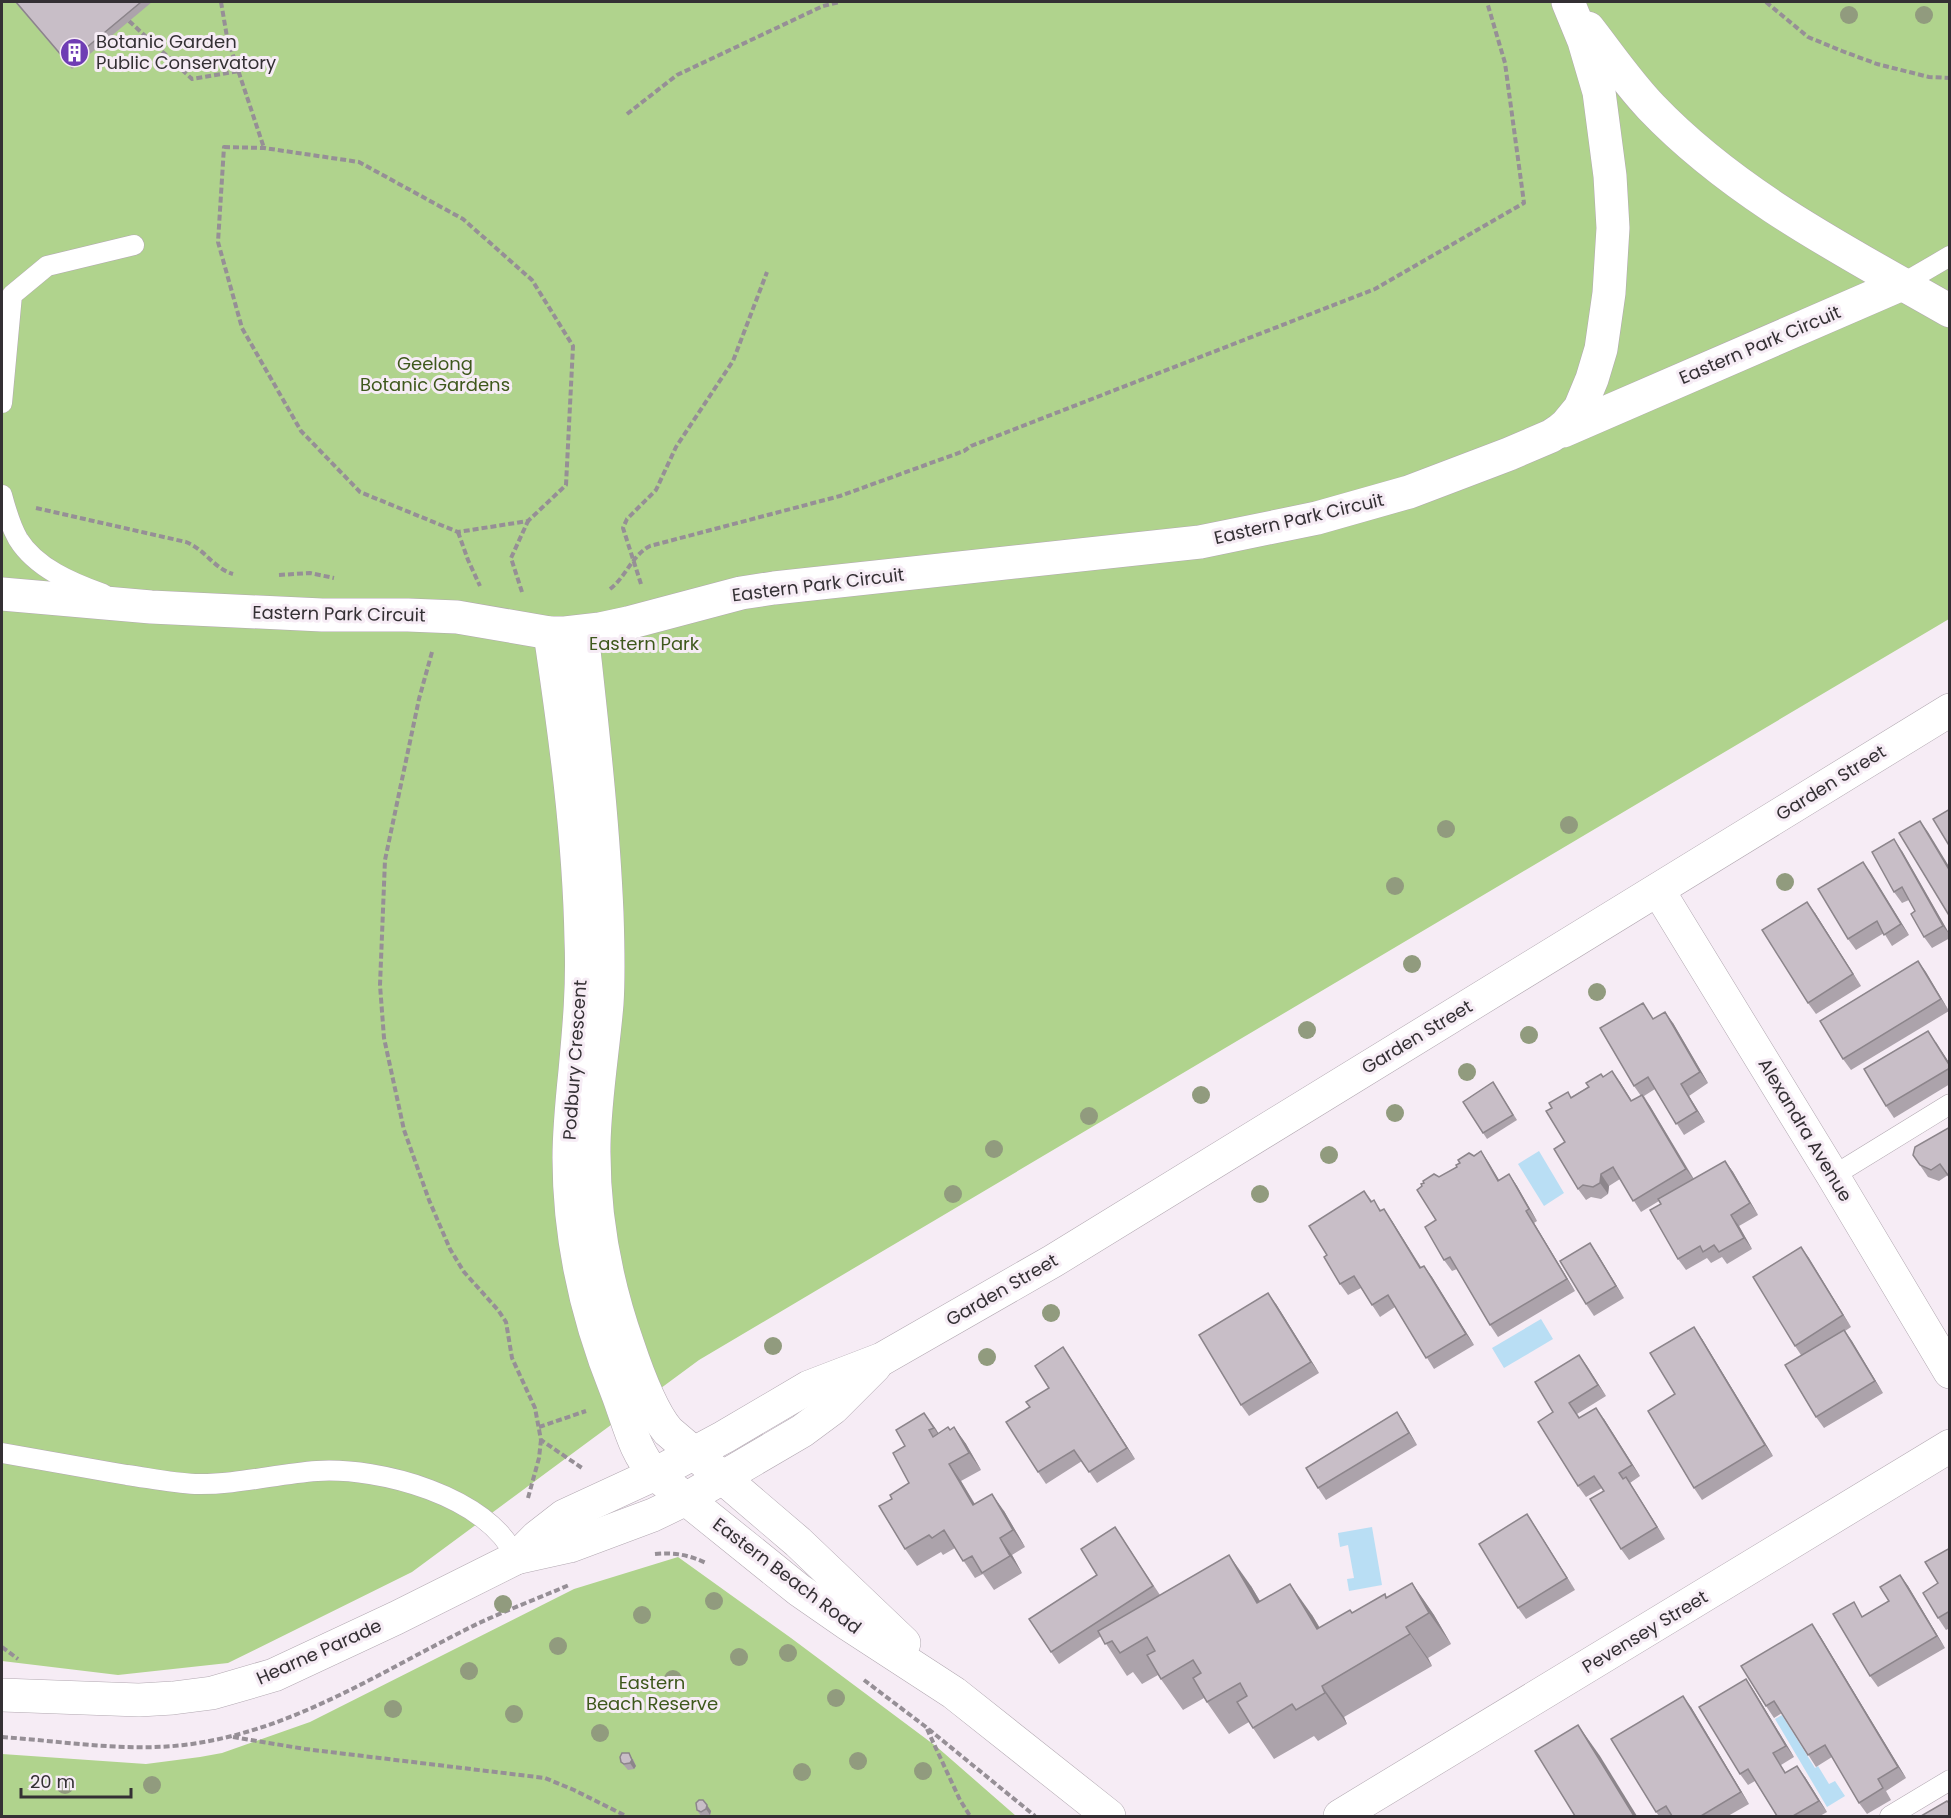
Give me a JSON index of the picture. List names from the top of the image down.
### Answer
{
  "streets": {
    "street": [
      "Eastern Park Circuit",
      "Garden Street",
      "Podbury Crescent",
      "Alexandra Avenue",
      "Eastern Beach Road",
      "Pevensey Street",
      "Hearne Parade"
    ]
  },
  "crossings": [
    ["Eastern Park Circuit", "Podbury Crescent"],
    ["Garden Street", "Podbury Crescent"],
    ["Garden Street", "Alexandra Avenue"],
    ["Garden Street", "Eastern Beach Road"],
    ["Garden Street", "Hearne Parade"],
    ["Podbury Crescent", "Eastern Beach Road"],
    ["Podbury Crescent", "Hearne Parade"],
    ["Eastern Beach Road", "Hearne Parade"]
  ],
  "parks": ["Geelong Botanic Gardens", "Eastern Park", "Eastern Beach Reserve"],
  "places": {
    "building": ["Botanic Garden Public Conservatory"]
  },
  "scale_bar": "20 m"
}
